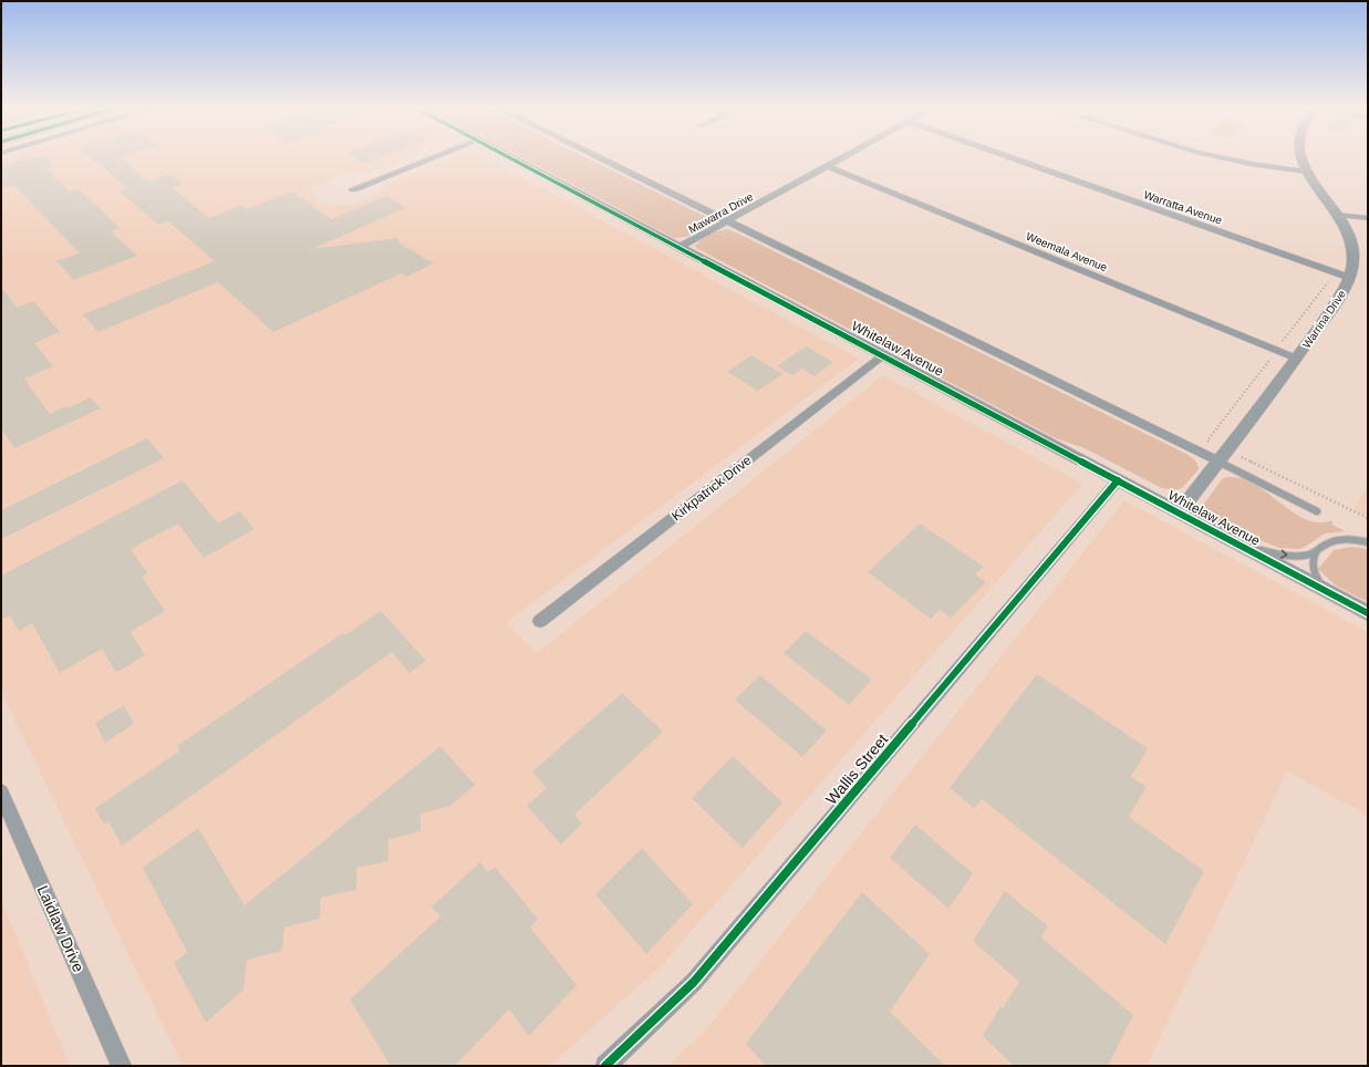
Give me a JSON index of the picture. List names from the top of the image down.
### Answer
{
  "streets": {
    "street": [
      "Warratta Avenue",
      "Mawarra Drive",
      "Weemala Avenue",
      "Warrina Drive",
      "Whitelaw Avenue",
      "Kirkpatrick Drive",
      "Wallis Street",
      "Laidlaw Drive"
    ]
  },
  "crossings": [
    ["Warratta Avenue", "Warrina Drive"],
    ["Mawarra Drive", "Weemala Avenue"],
    ["Mawarra Drive", "Whitelaw Avenue"],
    ["Weemala Avenue", "Warrina Drive"],
    ["Warrina Drive", "Whitelaw Avenue"],
    ["Whitelaw Avenue", "Kirkpatrick Drive"],
    ["Whitelaw Avenue", "Wallis Street"]
  ]
}
